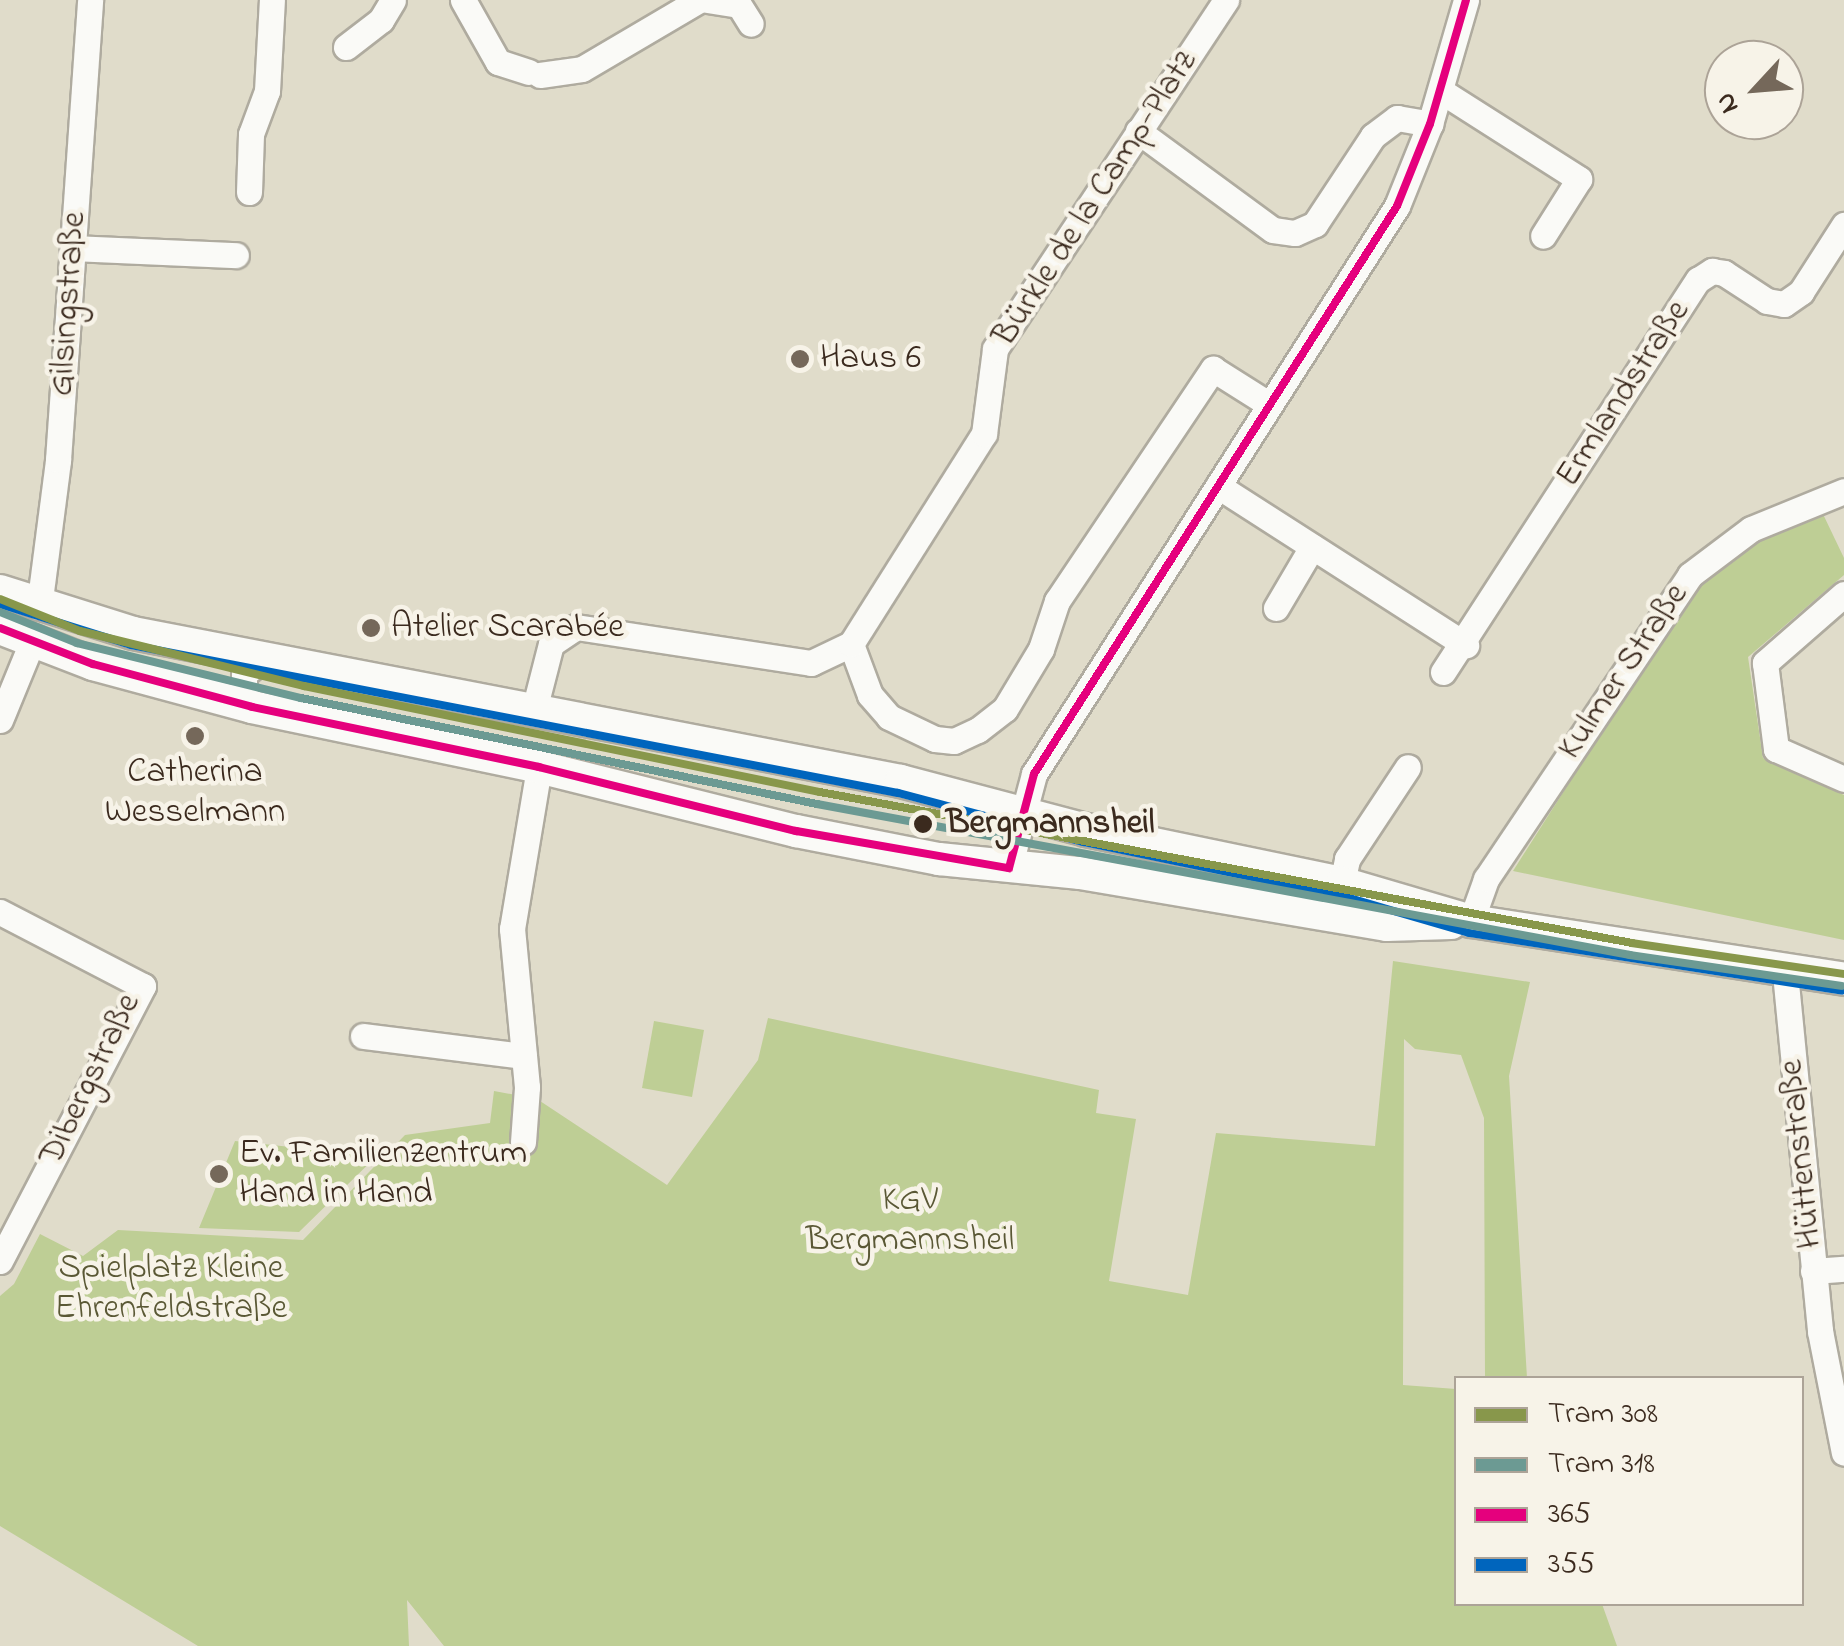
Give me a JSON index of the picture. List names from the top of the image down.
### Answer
{
  "streets": {
    "street": [
      "Bürkle de la Camp-Platz",
      "Gilsingstraße",
      "Ermlandstraße",
      "Kulmer Straße",
      "Dibergstraße",
      "Hüttenstraße"
    ]
  },
  "parks": ["KGV Bergmannsheil", "Spielplatz Kleine Ehrenfeldstraße"],
  "places": [
    "Haus 6",
    "Atelier Scarabée",
    "Catherina Wesselmann",
    "Bergmannsheil",
    "Ev. Familienzentrum Hand in Hand"
  ],
  "lines": [
    "transit line 365",
    "tram line 308",
    "transit line 355",
    "tram line 318"
  ],
  "legend": [
    "Tram 308",
    "Tram 318",
    "365",
    "355"
  ],
  "north": "bottom left"
}
